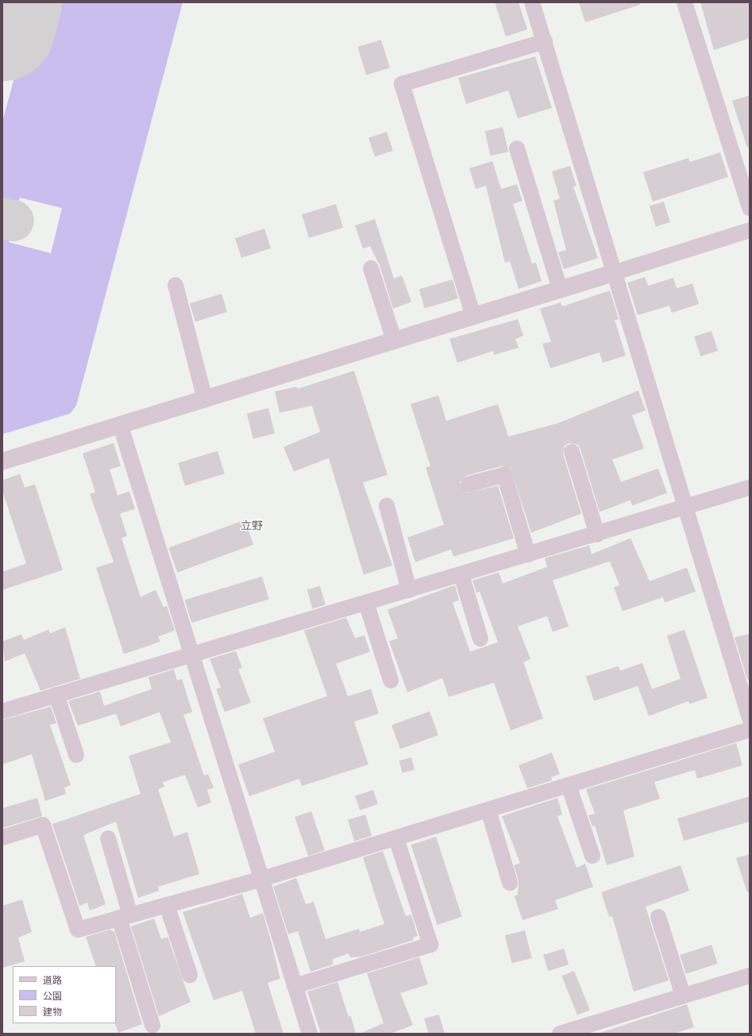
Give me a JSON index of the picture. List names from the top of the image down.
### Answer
{
  "districts": ["立野"],
  "legend": ["道路", "公園", "建物"]
}
